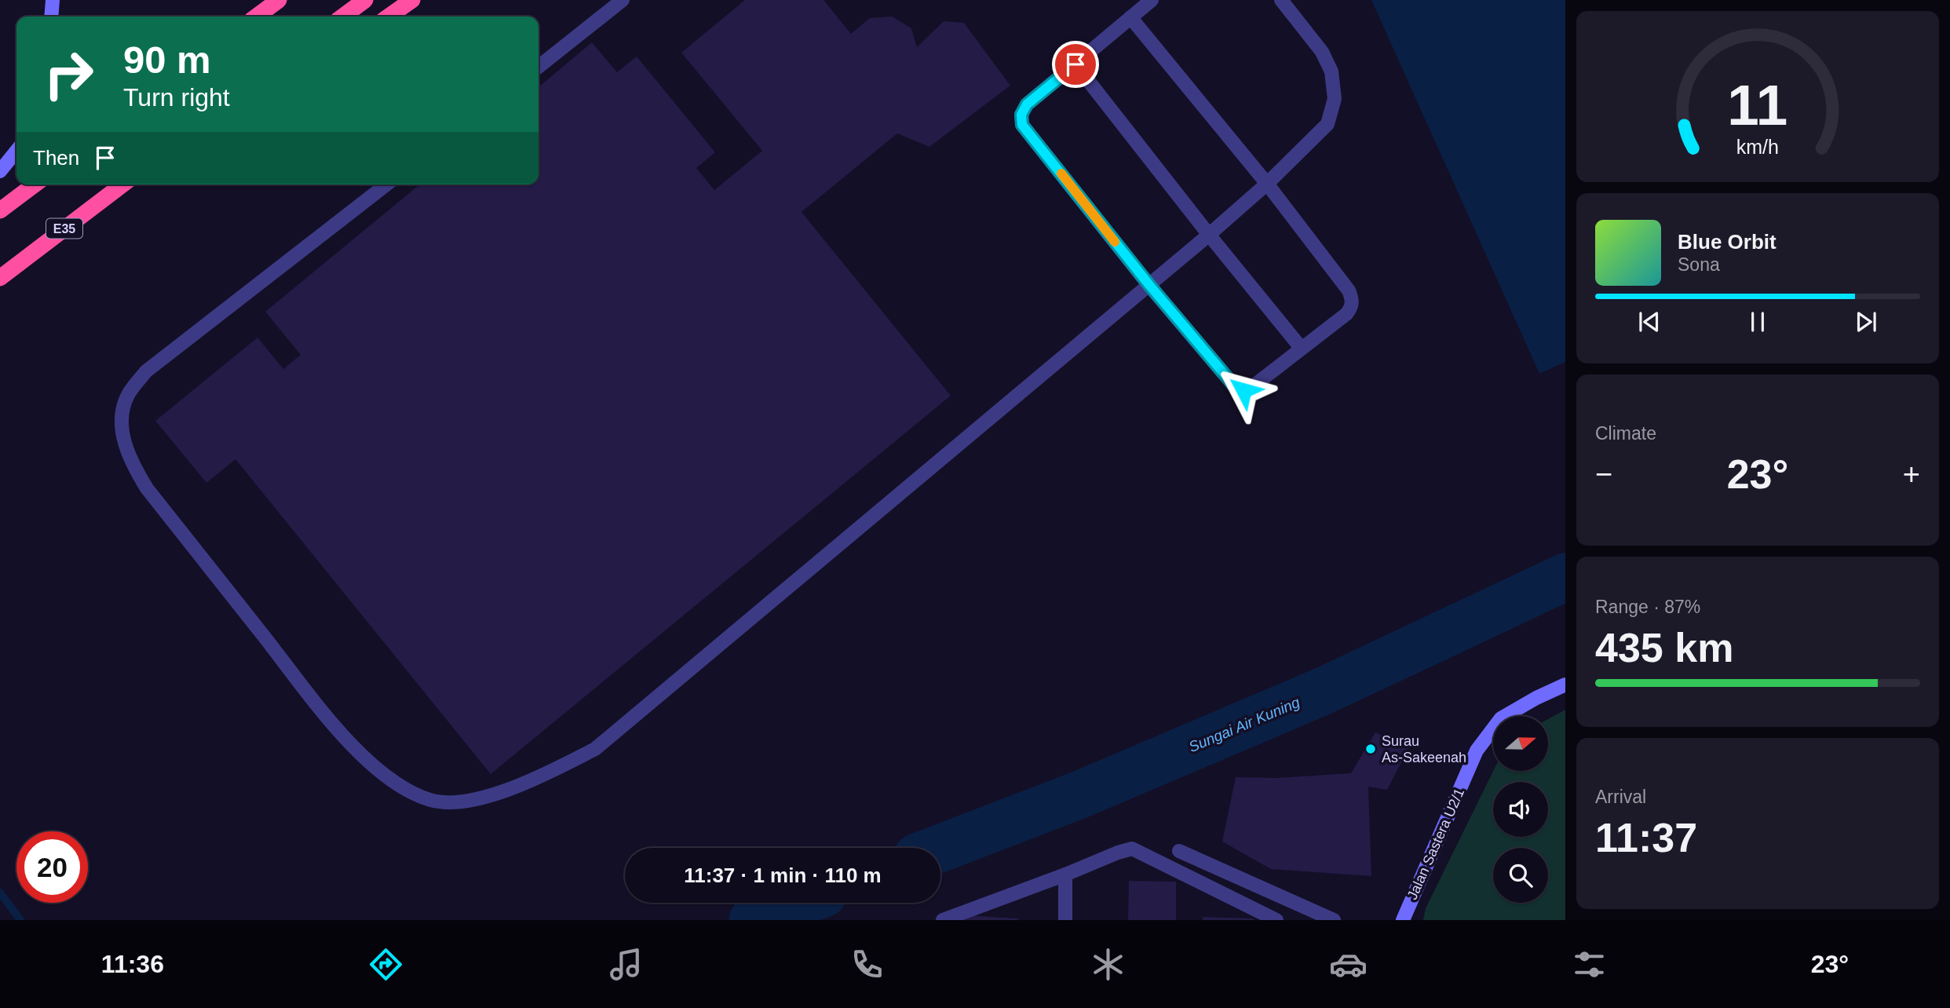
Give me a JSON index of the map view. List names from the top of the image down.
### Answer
{
  "streets": {
    "highway": ["E35"],
    "street": ["Jalan Sastera U2/1"]
  },
  "water": ["Sungai Air Kuning"],
  "places": ["Surau As-Sakeenah"],
  "north": "right",
  "page": {
    "turn": ["90 m", "Turn right"],
    "then": "Then",
    "song": ["Blue Orbit", "Sona"],
    "tile": [
      "Climate",
      ["Range · 87%", "435 km"],
      ["Arrival", "11:37"]
    ],
    "heat": ["−", "23°", "+"],
    "limit": "20",
    "trip": "11:37 · 1 min · 110 m",
    "tabs": ["11:36", "23°"],
    "gauge": ["11", "km/h"]
  }
}
